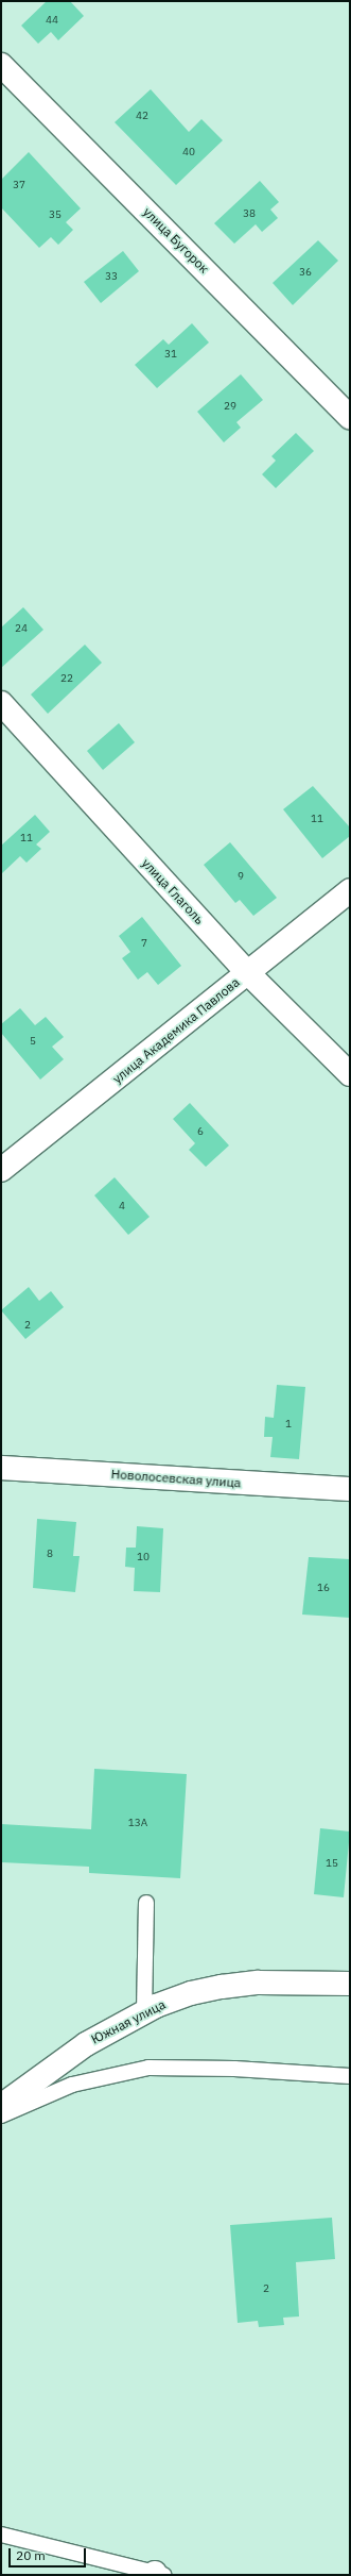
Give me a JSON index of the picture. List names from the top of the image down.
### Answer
{
  "streets": {
    "street": [
      "улица Бугорок",
      "улица Глаголь",
      "улица Академика Павлова",
      "Новолосевская улица",
      "Южная улица"
    ]
  },
  "crossings": [
    ["улица Глаголь", "улица Академика Павлова"]
  ],
  "house_numbers": [
    "44",
    "42",
    "40",
    "37",
    "38",
    "35",
    "36",
    "33",
    "31",
    "29",
    "24",
    "22",
    "11",
    "11",
    "9",
    "7",
    "5",
    "6",
    "4",
    "2",
    "1",
    "8",
    "10",
    "16",
    "13А",
    "15",
    "2"
  ],
  "scale_bar": "20 m"
}
